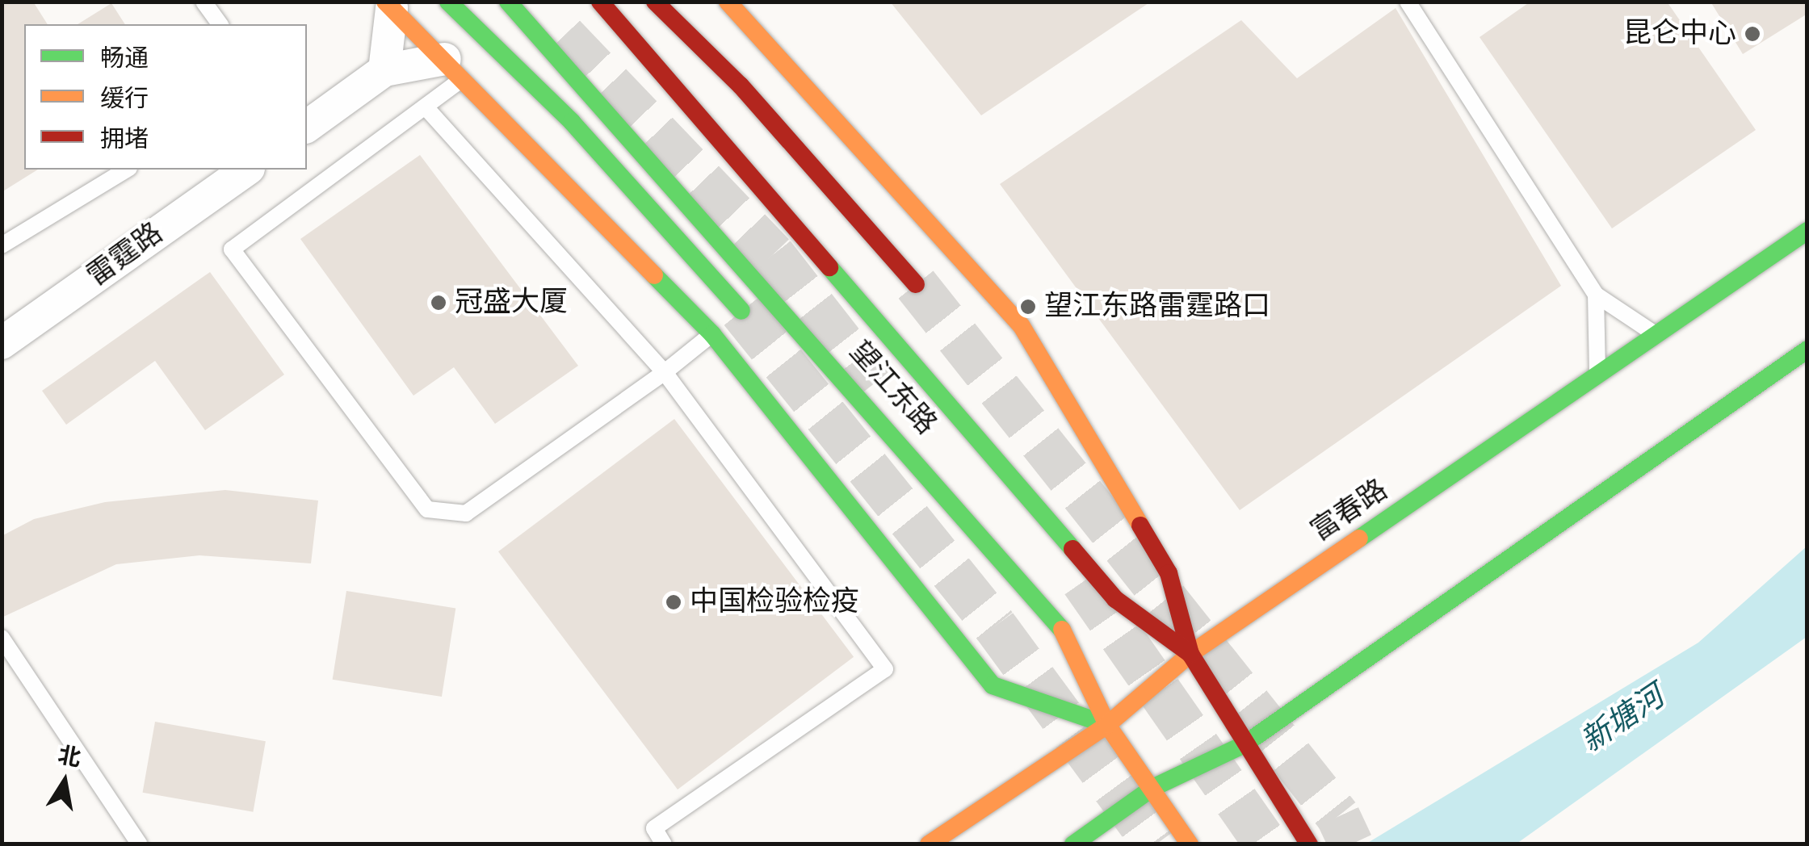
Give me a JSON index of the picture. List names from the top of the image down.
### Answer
{
  "streets": {
    "main road": ["望江东路", "富春路"],
    "street": ["雷霆路"]
  },
  "crossings": [
    ["望江东路", "富春路"]
  ],
  "water": ["新塘河"],
  "places": [
    "昆仑中心",
    "冠盛大厦",
    "望江东路雷霆路口",
    "中国检验检疫"
  ],
  "legend": ["畅通", "缓行", "拥堵"],
  "north": "top"
}
